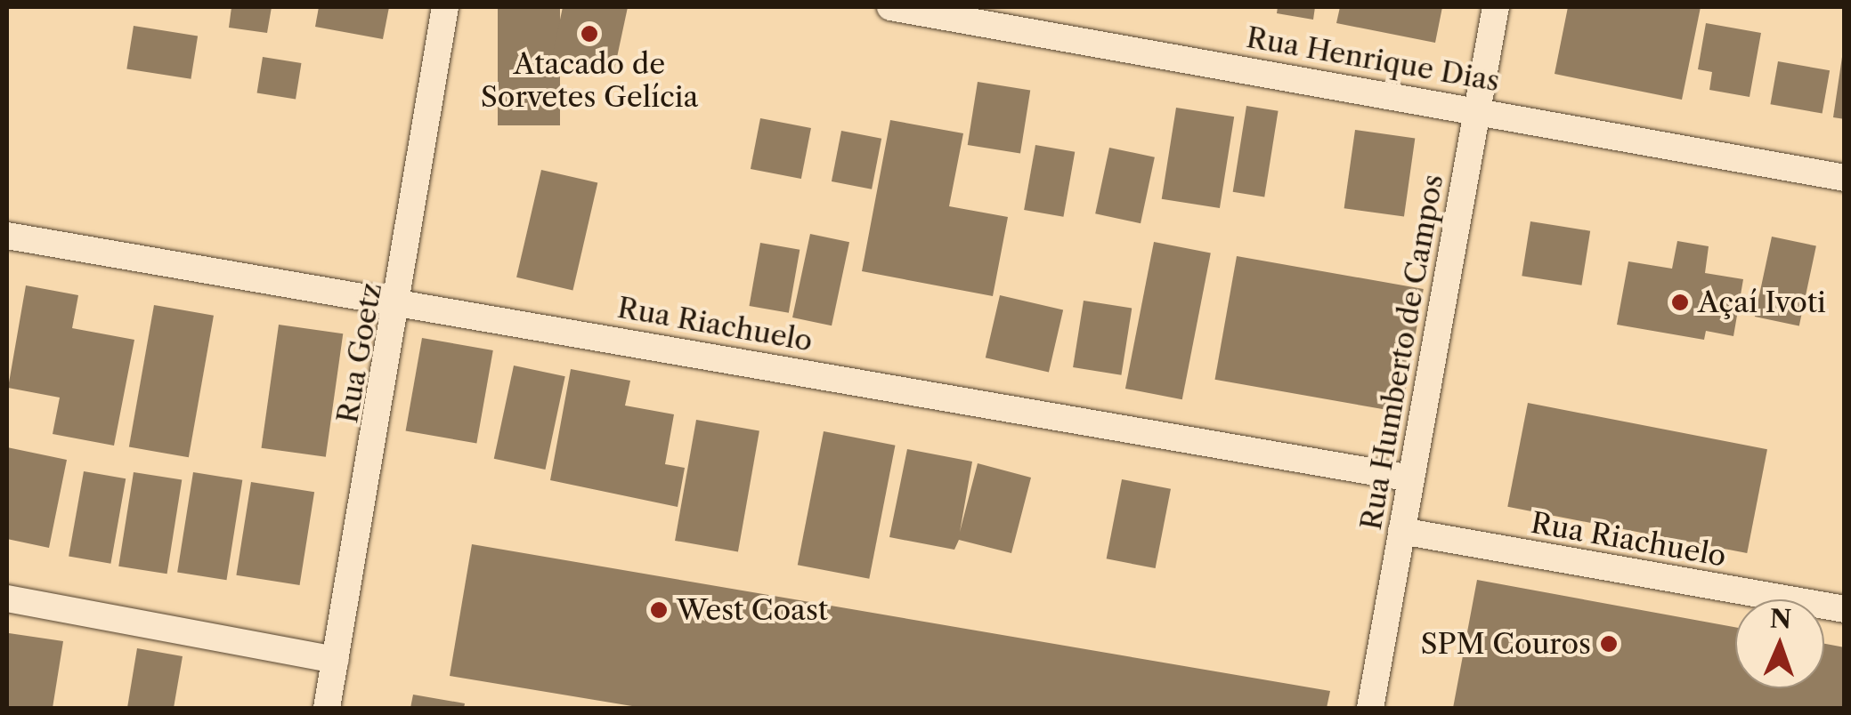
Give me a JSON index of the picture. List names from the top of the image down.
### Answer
{
  "streets": {
    "street": [
      "Rua Henrique Dias",
      "Rua Riachuelo",
      "Rua Humberto de Campos",
      "Rua Goetz"
    ]
  },
  "crossings": [
    ["Rua Henrique Dias", "Rua Humberto de Campos"],
    ["Rua Riachuelo", "Rua Humberto de Campos"],
    ["Rua Riachuelo", "Rua Goetz"]
  ],
  "places": [
    "Atacado de Sorvetes Gelícia",
    "Açaí Ivoti",
    "West Coast",
    "SPM Couros"
  ],
  "north": "top"
}
